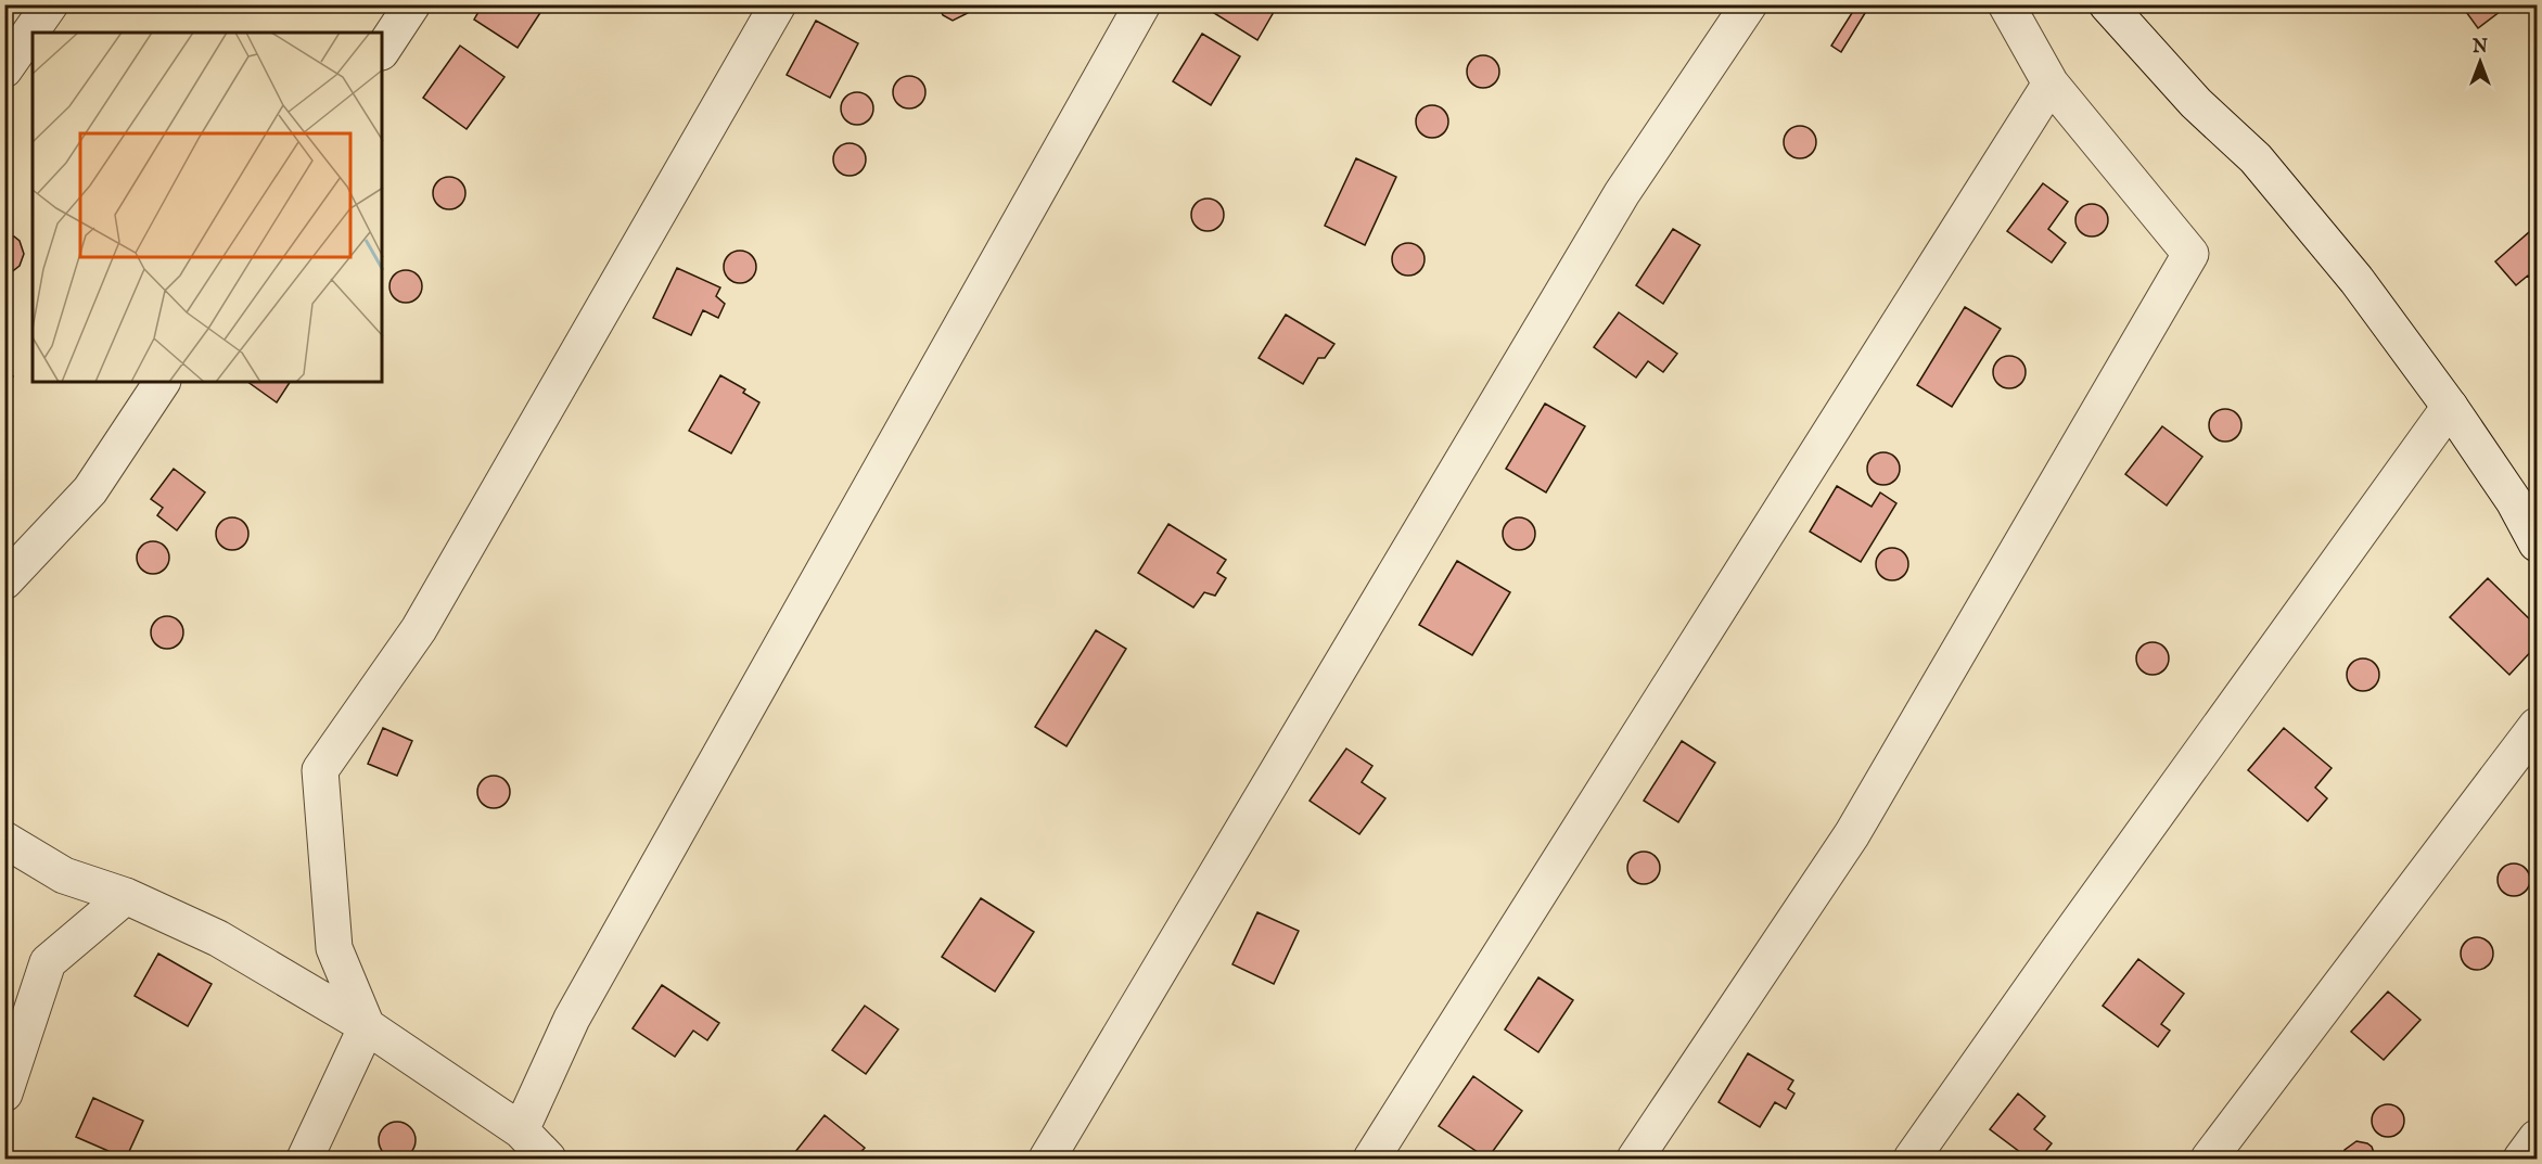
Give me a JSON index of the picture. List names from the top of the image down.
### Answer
{
  "north": "top"
}
